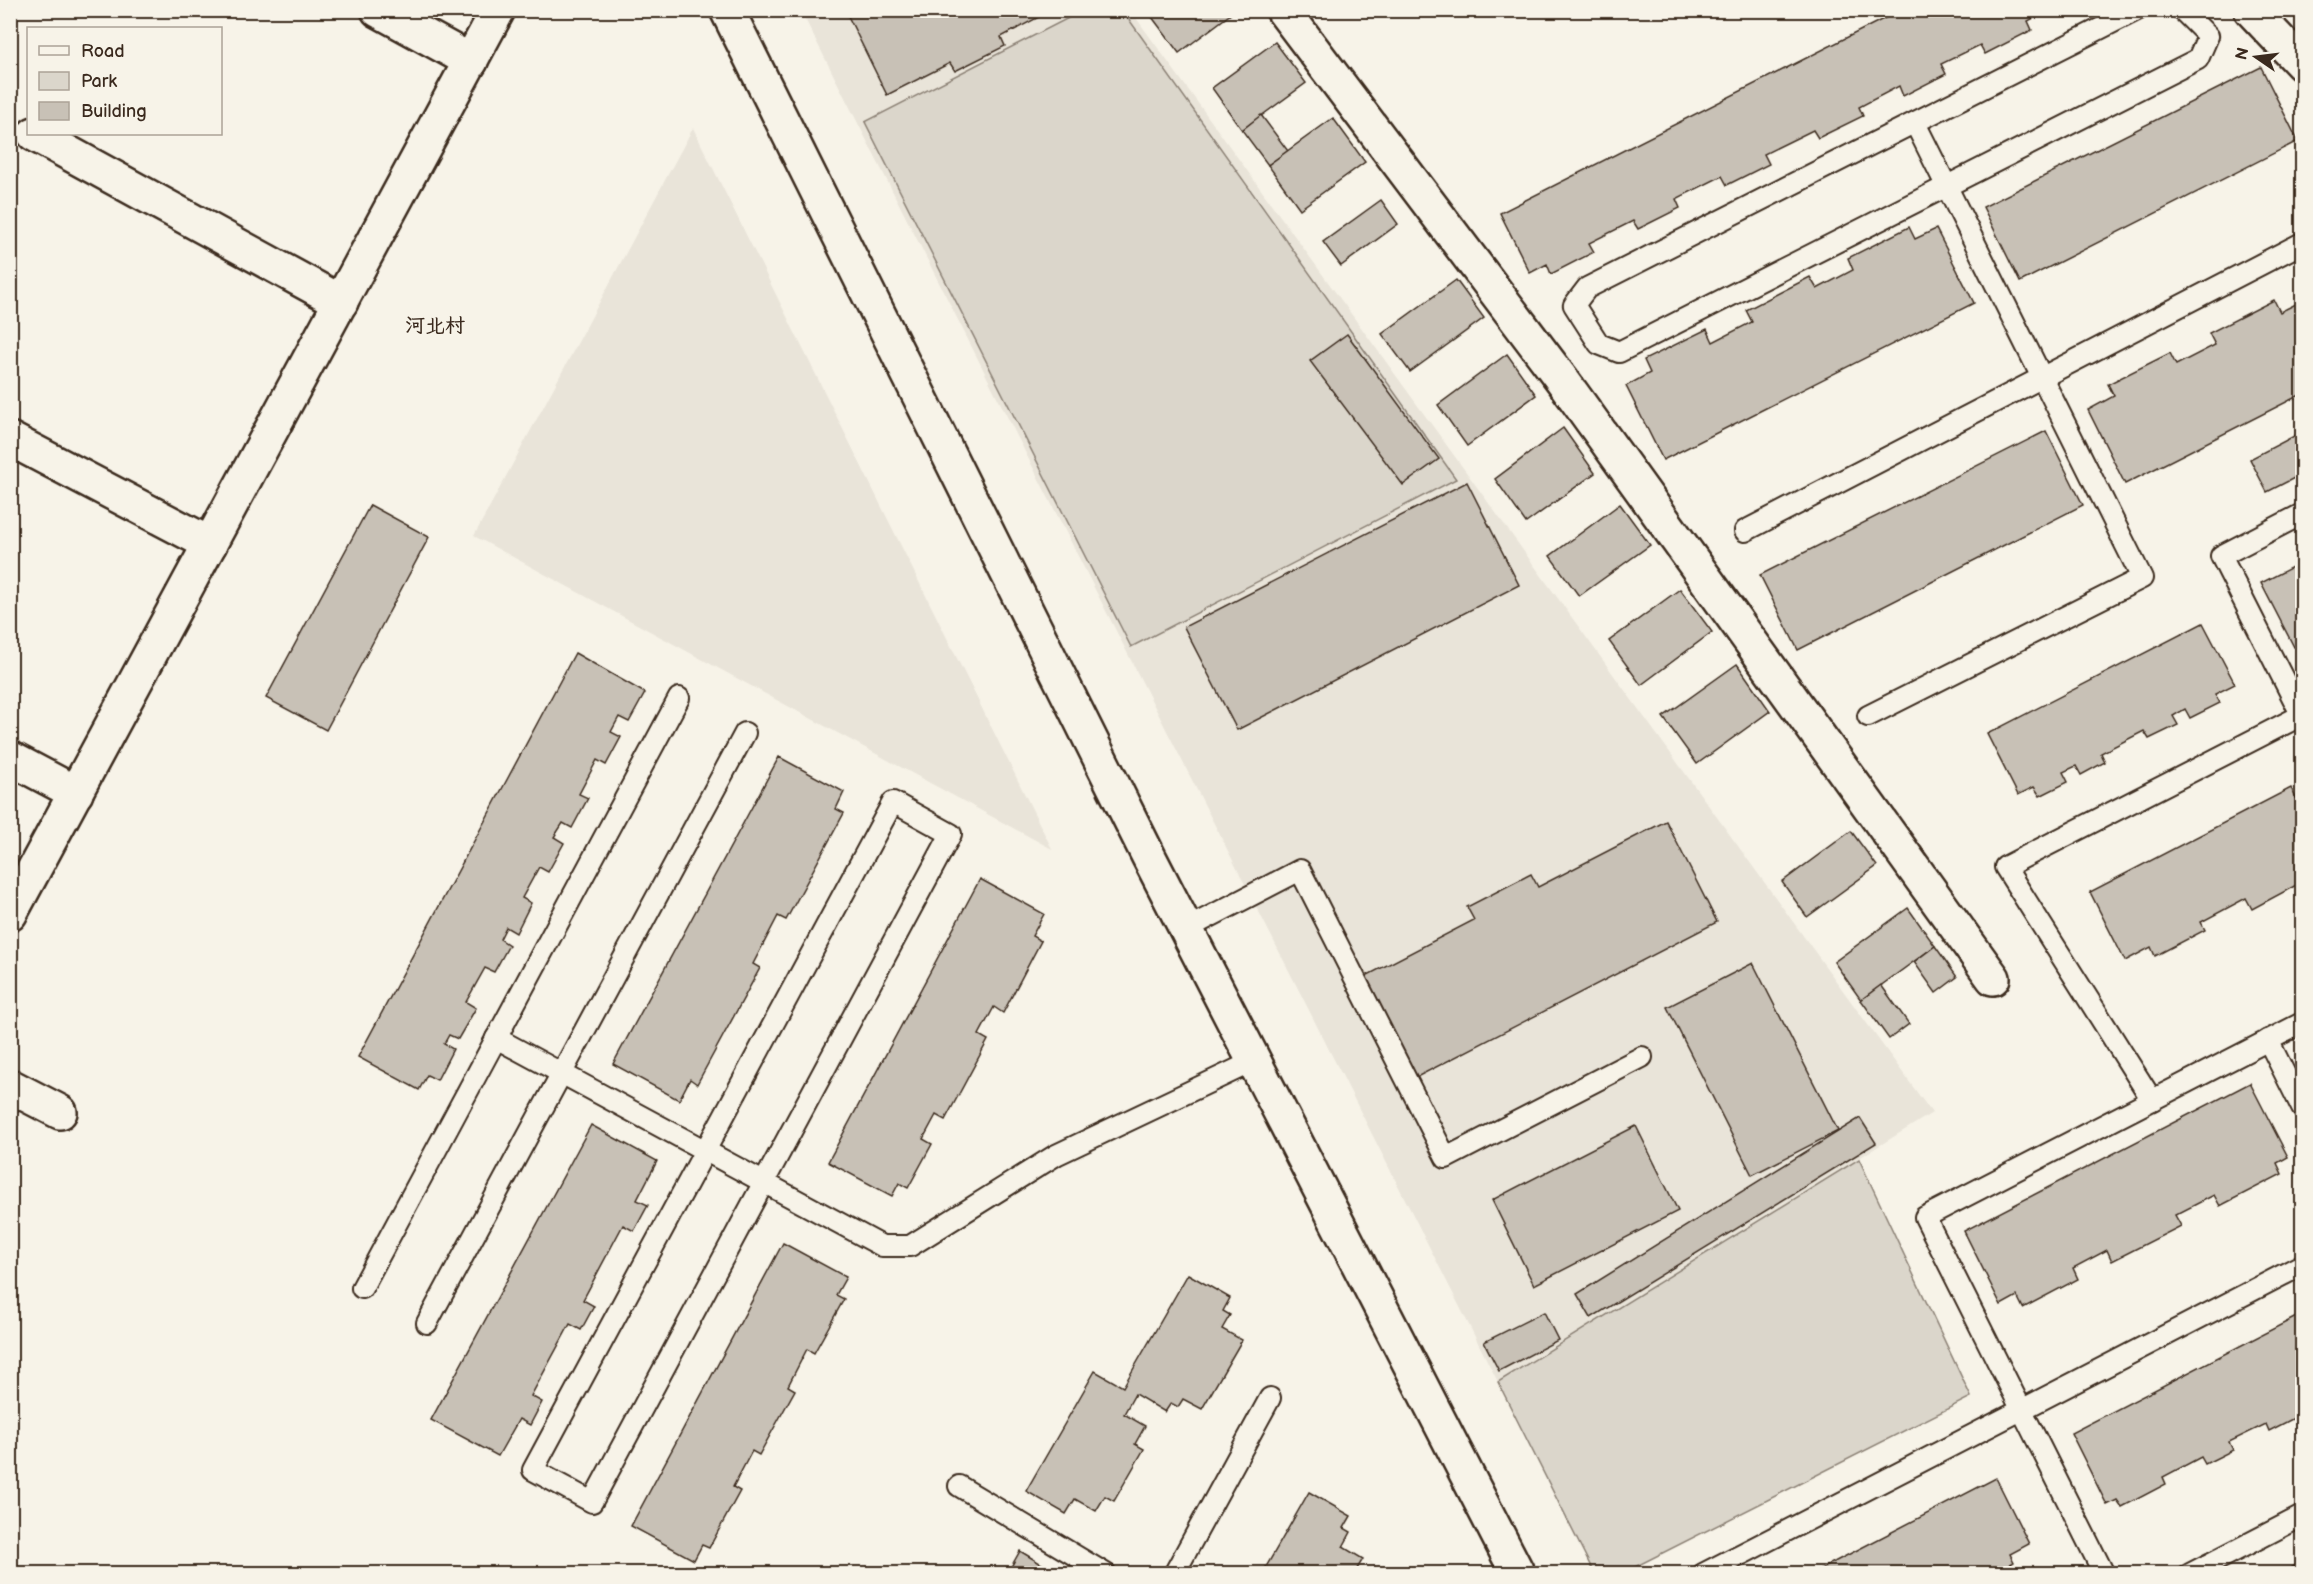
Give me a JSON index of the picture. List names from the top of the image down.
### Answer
{
  "districts": ["河北村"],
  "legend": ["Road", "Park", "Building"],
  "north": "left"
}
